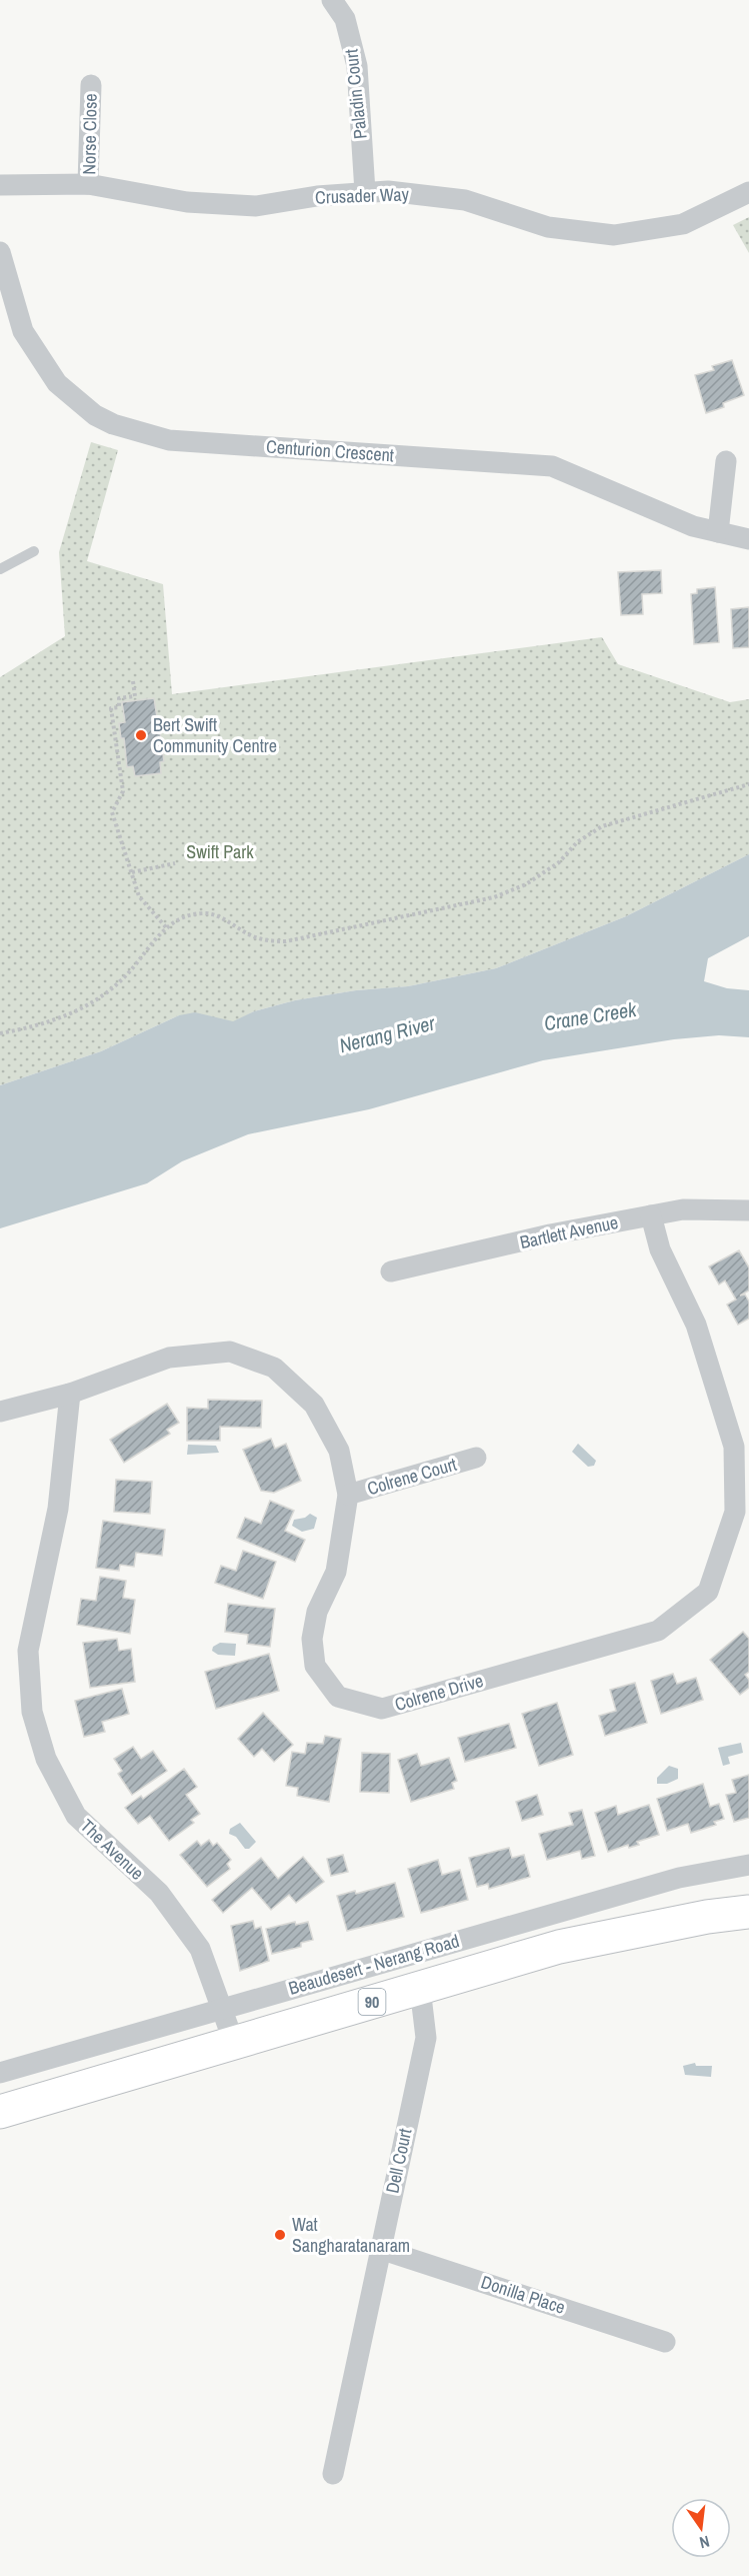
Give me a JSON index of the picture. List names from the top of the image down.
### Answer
{
  "streets": {
    "main road": ["Beaudesert - Nerang Road", "90"],
    "street": [
      "Paladin Court",
      "Norse Close",
      "Crusader Way",
      "Centurion Crescent",
      "Bartlett Avenue",
      "Colrene Court",
      "Colrene Drive",
      "The Avenue",
      "Dell Court",
      "Donilla Place"
    ]
  },
  "crossings": [
    ["Paladin Court", "Crusader Way"],
    ["Norse Close", "Crusader Way"],
    ["Bartlett Avenue", "Colrene Drive"],
    ["Colrene Court", "Colrene Drive"],
    ["Colrene Drive", "The Avenue"],
    ["The Avenue", "Beaudesert - Nerang Road"],
    ["Beaudesert - Nerang Road", "Dell Court"],
    ["Dell Court", "Donilla Place"]
  ],
  "water": ["Crane Creek", "Nerang River"],
  "parks": ["Swift Park"],
  "places": ["Bert Swift Community Centre", "Wat Sangharatanaram"],
  "north": "bottom"
}
